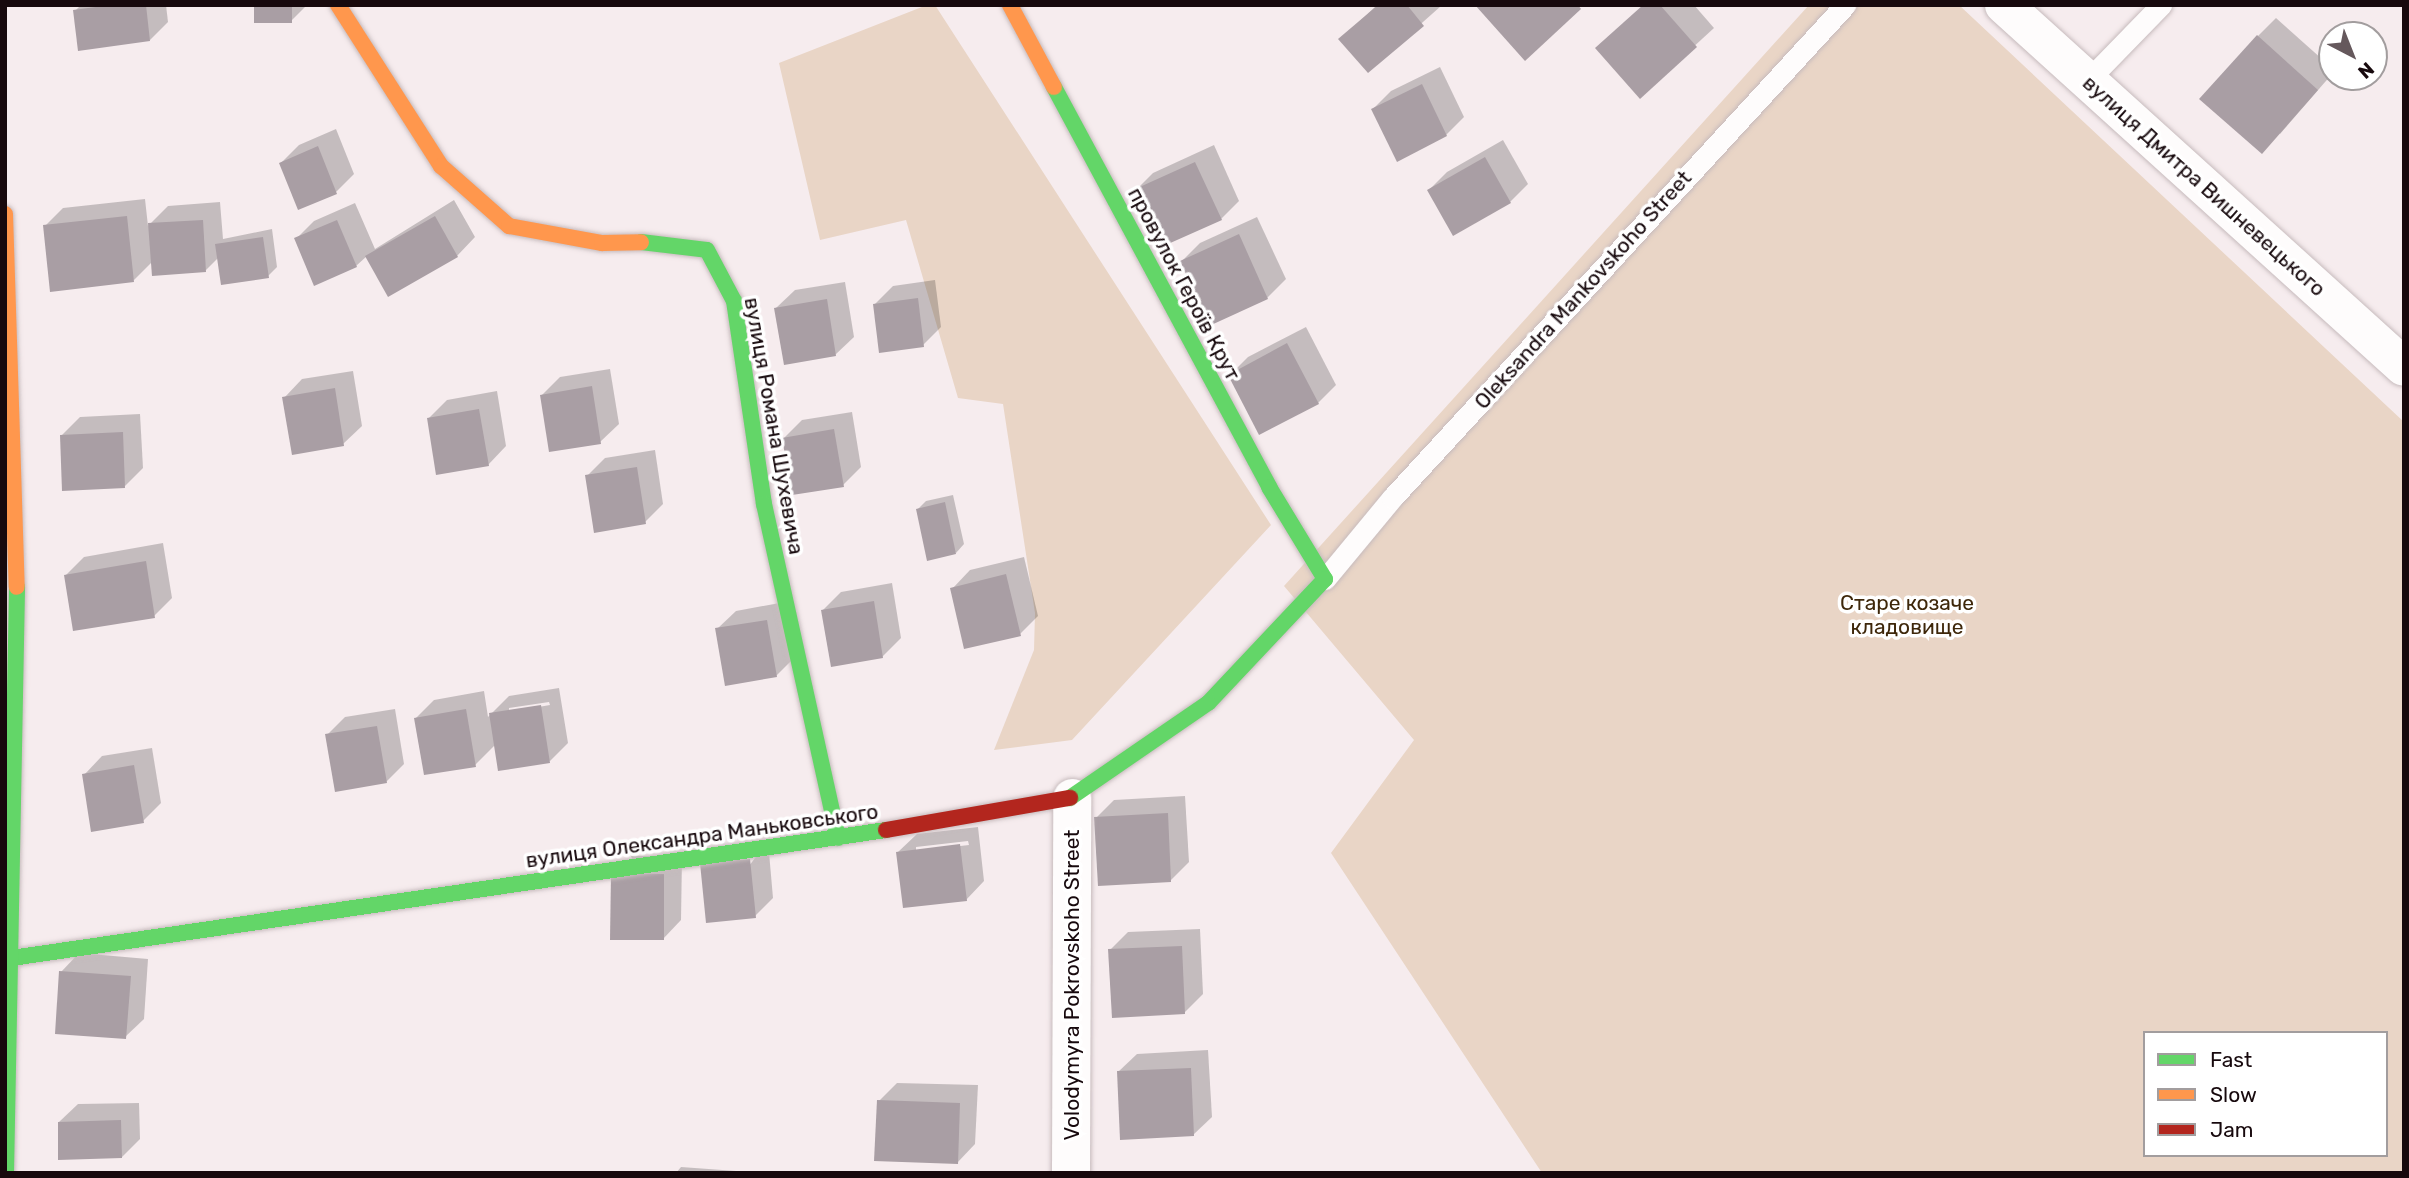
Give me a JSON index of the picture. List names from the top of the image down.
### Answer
{
  "streets": {
    "street": [
      "вулиця Дмитра Вишневецького",
      "провулок Героїв Крут",
      "вулиця Романа Шухевича",
      "вулиця Олександра Маньковського",
      "Volodymyra Pokrovskoho Street"
    ],
    "lane": ["Oleksandra Mankovskoho Street"]
  },
  "crossings": [
    ["провулок Героїв Крут", "Oleksandra Mankovskoho Street"],
    ["провулок Героїв Крут", "вулиця Олександра Маньковського"],
    ["Oleksandra Mankovskoho Street", "вулиця Олександра Маньковського"],
    ["вулиця Романа Шухевича", "вулиця Олександра Маньковського"],
    ["вулиця Олександра Маньковського", "Volodymyra Pokrovskoho Street"]
  ],
  "parks": ["Старе козаче кладовище"],
  "legend": ["Fast", "Slow", "Jam"],
  "north": "bottom right"
}
